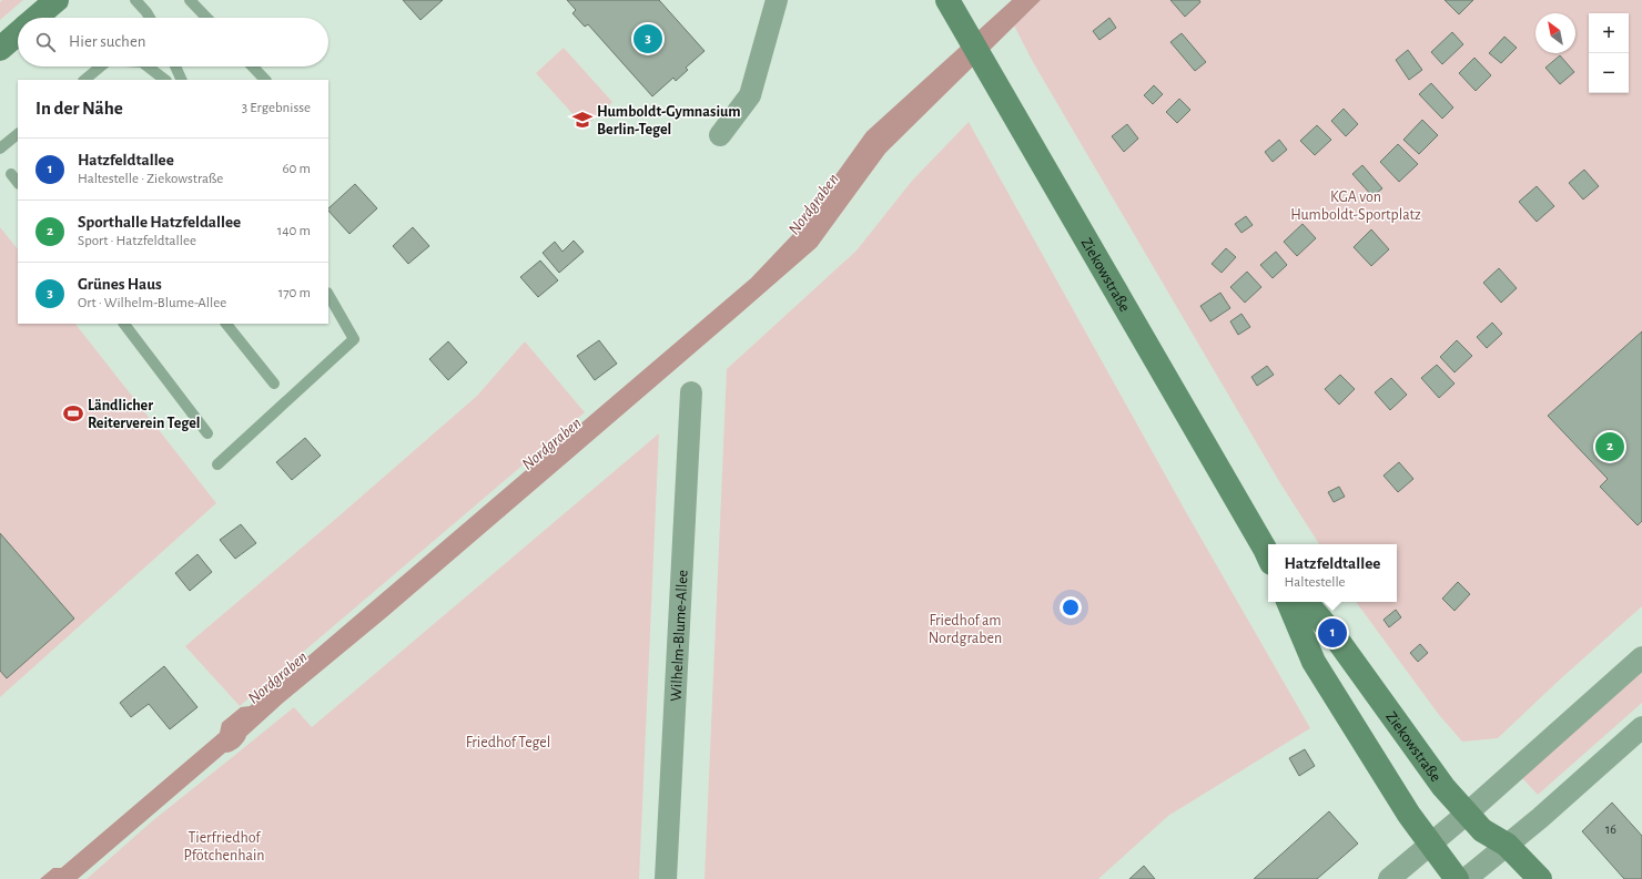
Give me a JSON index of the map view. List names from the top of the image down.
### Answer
{
  "streets": {
    "street": ["Ziekowstraße", "Wilhelm-Blume-Allee"]
  },
  "water": ["Nordgraben"],
  "parks": [
    "KGA von Humboldt-Sportplatz",
    "Friedhof am Nordgraben",
    "Friedhof Tegel",
    "Tierfriedhof Pfötchenhain"
  ],
  "places": {
    "school or university": ["Humboldt-Gymnasium Berlin-Tegel"],
    "sports": ["Ländlicher Reiterverein Tegel"]
  },
  "house_numbers": ["16"],
  "north": "top left",
  "page": {
    "map_buttons": ["+", "−"],
    "search": "Hier suchen",
    "pins": ["3", "2", "1"],
    "heading": ["In der Nähe", "3 Ergebnisse"],
    "list": [
      {
        "mark": "1",
        "name": "Hatzfeldtallee",
        "note": "Haltestelle · Ziekowstraße",
        "value": "60 m"
      },
      {
        "mark": "2",
        "name": "Sporthalle Hatzfeldallee",
        "note": "Sport · Hatzfeldtallee",
        "value": "140 m"
      },
      {
        "mark": "3",
        "name": "Grünes Haus",
        "note": "Ort · Wilhelm-Blume-Allee",
        "value": "170 m"
      }
    ],
    "popup": ["Hatzfeldtallee", "Haltestelle"]
  }
}
